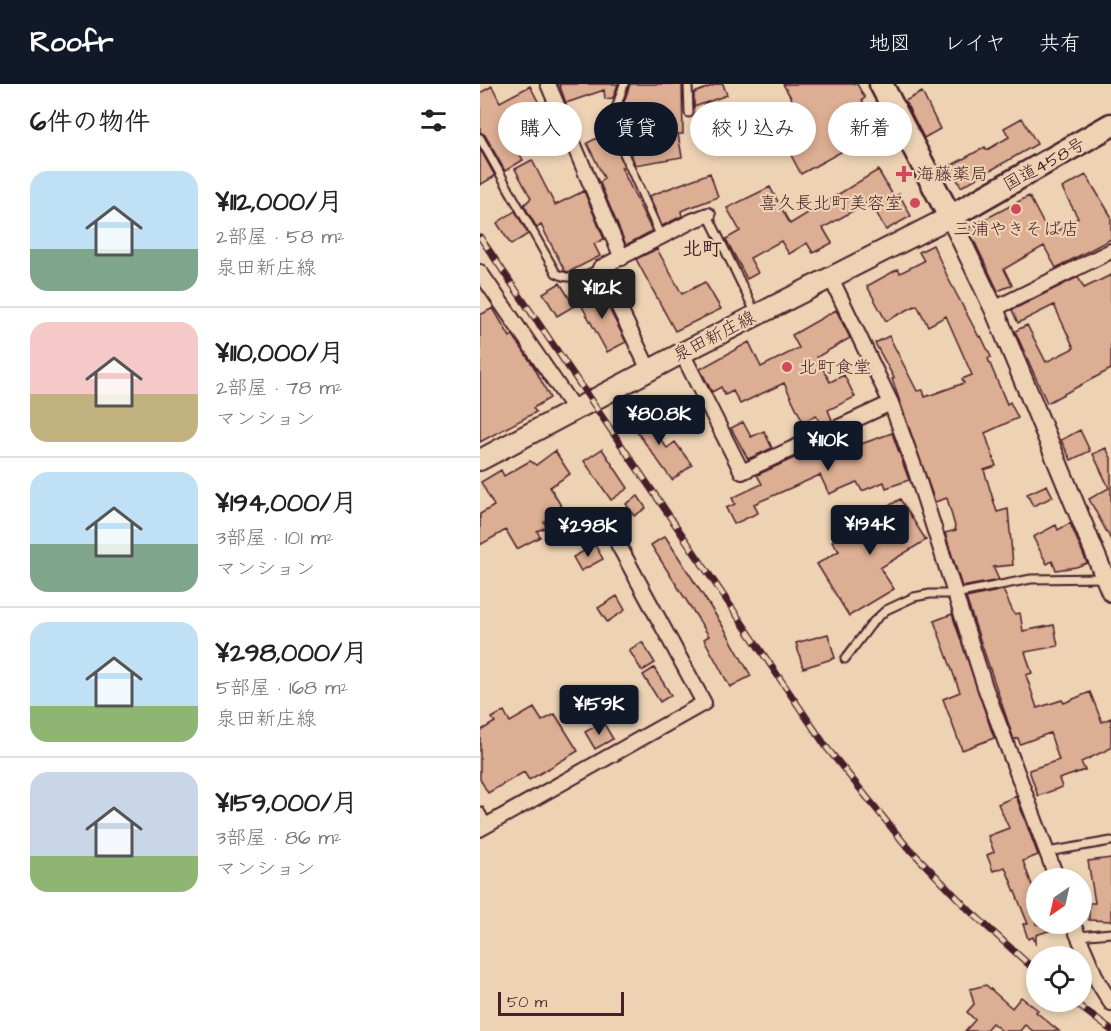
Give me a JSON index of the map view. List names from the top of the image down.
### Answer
{
  "streets": {
    "highway": ["国道458号"],
    "main road": ["泉田新庄線"]
  },
  "crossings": [
    ["国道458号", "泉田新庄線"]
  ],
  "districts": ["北町"],
  "places": {
    "health": ["海藤薬局"],
    "other": ["喜久長北町美容室", "三浦やきそば店", "北町食堂"]
  },
  "scale_bar": "50 m",
  "north": "bottom left",
  "page": {
    "header": "Roofr",
    "nav": ["地図", "レイヤ", "共有"],
    "heading": "6件の物件",
    "chip": [
      "購入",
      "賃貸",
      "絞り込み",
      "新着"
    ],
    "list": [
      {
        "name": "¥112,000/月",
        "note": "2部屋 · 58 m² · 泉田新庄線"
      },
      {
        "name": "¥110,000/月",
        "note": "2部屋 · 78 m² · マンション"
      },
      {
        "name": "¥194,000/月",
        "note": "3部屋 · 101 m² · マンション"
      },
      {
        "name": "¥298,000/月",
        "note": "5部屋 · 168 m² · 泉田新庄線"
      },
      {
        "name": "¥159,000/月",
        "note": "3部屋 · 86 m² · マンション"
      }
    ],
    "price": [
      "¥112K",
      "¥80.8K",
      "¥110K",
      "¥194K",
      "¥298K",
      "¥159K"
    ],
    "scale": "50 m"
  }
}
